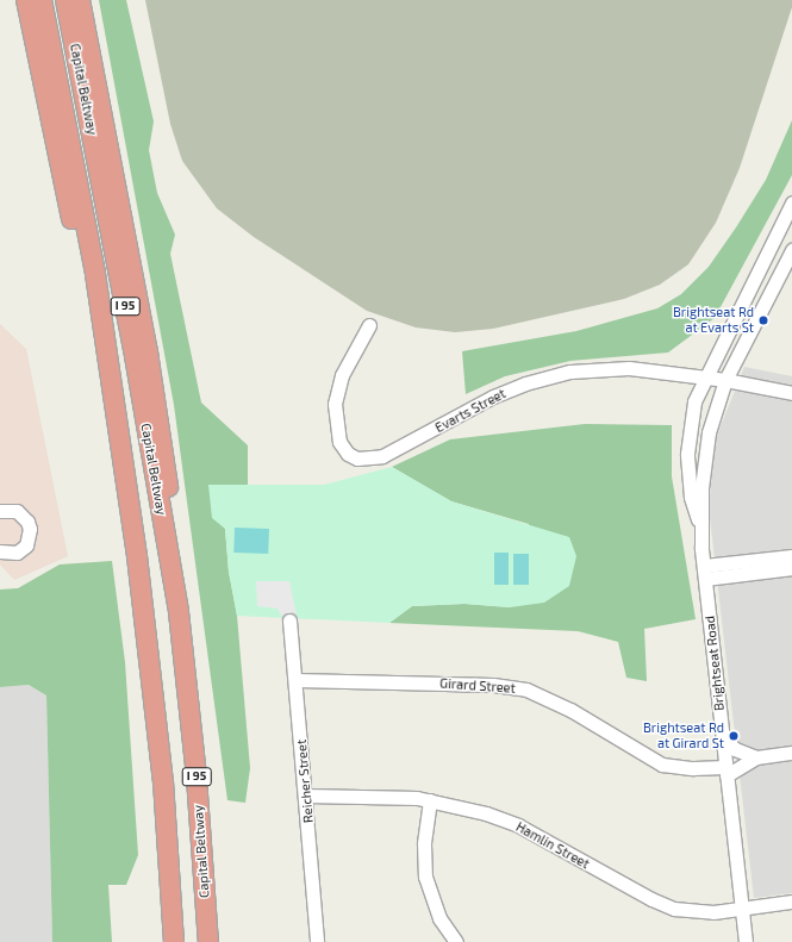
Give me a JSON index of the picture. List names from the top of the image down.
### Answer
{
  "streets": {
    "highway": ["Capital Beltway", "I 95"],
    "street": [
      "Evarts Street",
      "Brightseat Road",
      "Girard Street",
      "Reicher Street",
      "Hamlin Street"
    ]
  },
  "crossings": [
    ["Evarts Street", "Brightseat Road"],
    ["Brightseat Road", "Girard Street"],
    ["Brightseat Road", "Hamlin Street"],
    ["Girard Street", "Reicher Street"],
    ["Reicher Street", "Hamlin Street"]
  ],
  "places": ["Brightseat Rd at Evarts St", "Brightseat Rd at Girard St"]
}
